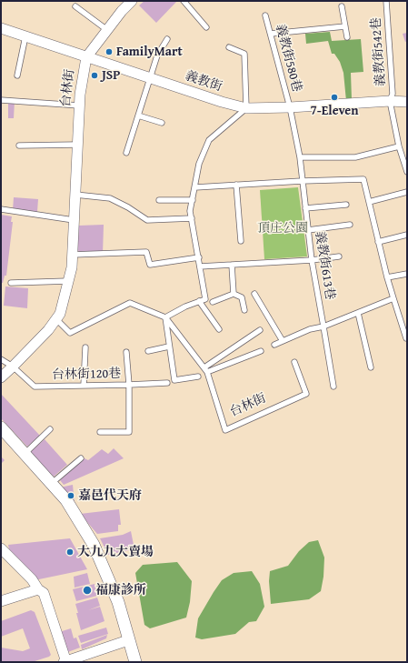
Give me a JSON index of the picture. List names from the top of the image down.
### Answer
{
  "streets": {
    "street": ["義教街", "台林街"],
    "lane": [
      "義教街542巷",
      "義教街580巷",
      "義教街613巷",
      "台林街120巷"
    ]
  },
  "crossings": [
    ["義教街542巷", "義教街"],
    ["義教街580巷", "義教街"],
    ["義教街580巷", "義教街613巷"],
    ["義教街", "台林街"],
    ["義教街", "義教街613巷"],
    ["台林街", "台林街120巷"]
  ],
  "parks": ["頂庄公園"],
  "places": [
    "FamilyMart",
    "JSP",
    "7-Eleven",
    "嘉邑代天府",
    "大九九大賣場",
    "福康診所"
  ]
}
